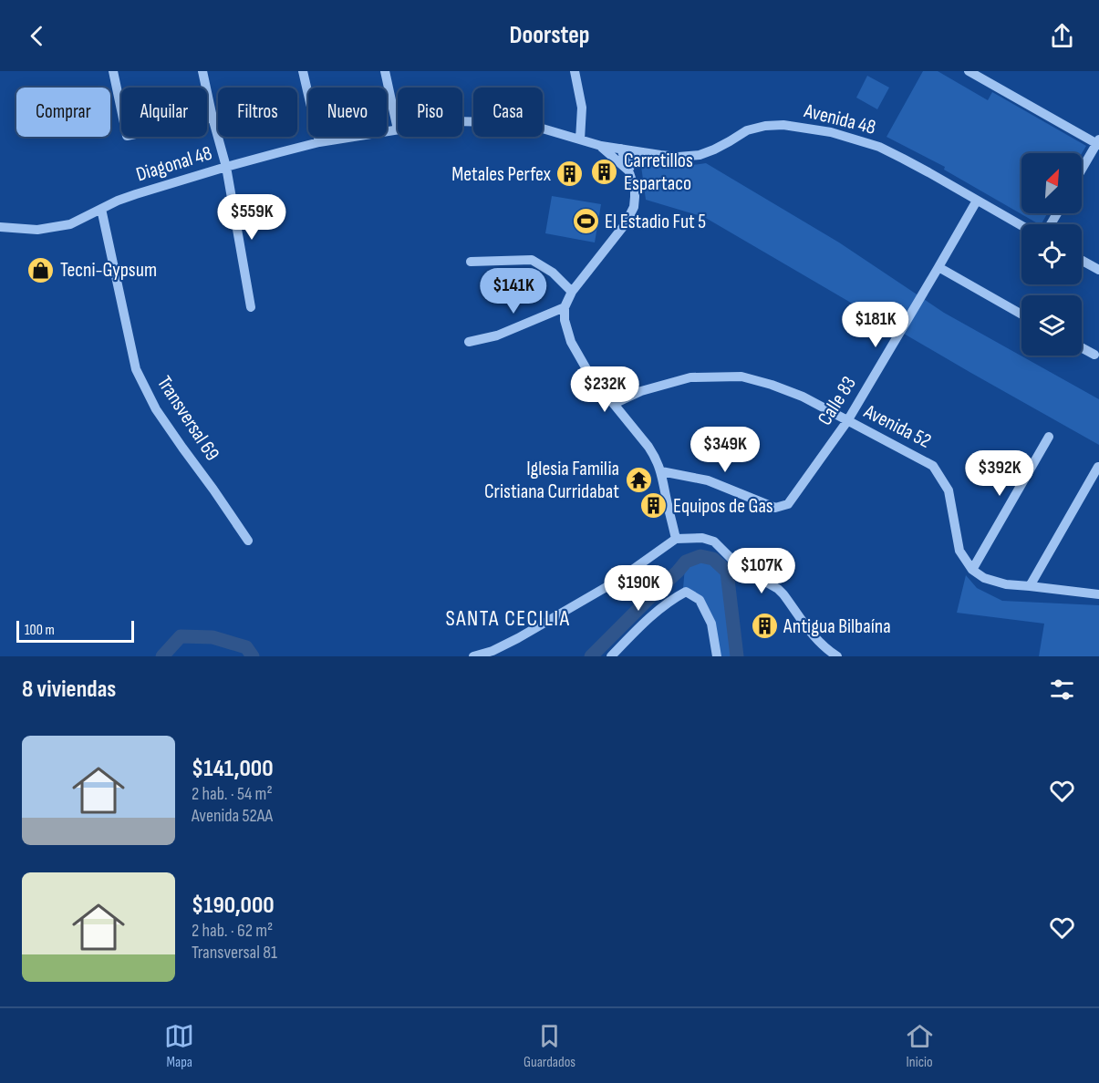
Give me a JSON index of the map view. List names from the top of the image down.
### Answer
{
  "streets": {
    "street": [
      "Avenida 48",
      "Diagonal 48",
      "Calle 83",
      "Transversal 69",
      "Avenida 52"
    ]
  },
  "crossings": [
    ["Avenida 48", "Diagonal 48"],
    ["Avenida 48", "Calle 83"],
    ["Diagonal 48", "Transversal 69"],
    ["Calle 83", "Avenida 52"]
  ],
  "districts": ["SANTA CECILIA"],
  "places": {
    "building": [
      "Carretillos Espartaco",
      "Metales Perfex",
      "Equipos de Gas",
      "Antigua Bilbaína"
    ],
    "sports": ["El Estadio Fut 5"],
    "shop": ["Tecni-Gypsum"],
    "temple": ["Iglesia Familia Cristiana Curridabat"]
  },
  "scale_bar": "100 m",
  "north": "top right",
  "page": {
    "header": "Doorstep",
    "chip": [
      "Comprar",
      "Alquilar",
      "Filtros",
      "Nuevo",
      "Piso",
      "Casa"
    ],
    "price": [
      "$559K",
      "$141K",
      "$181K",
      "$232K",
      "$349K",
      "$392K",
      "$107K",
      "$190K"
    ],
    "scale": "100 m",
    "heading": "8 viviendas",
    "list": [
      {
        "name": "$141,000",
        "note": "2 hab. · 54 m² · Avenida 52AA"
      },
      {
        "name": "$190,000",
        "note": "2 hab. · 62 m² · Transversal 81"
      }
    ],
    "tabs": ["Mapa", "Guardados", "Inicio"]
  }
}
